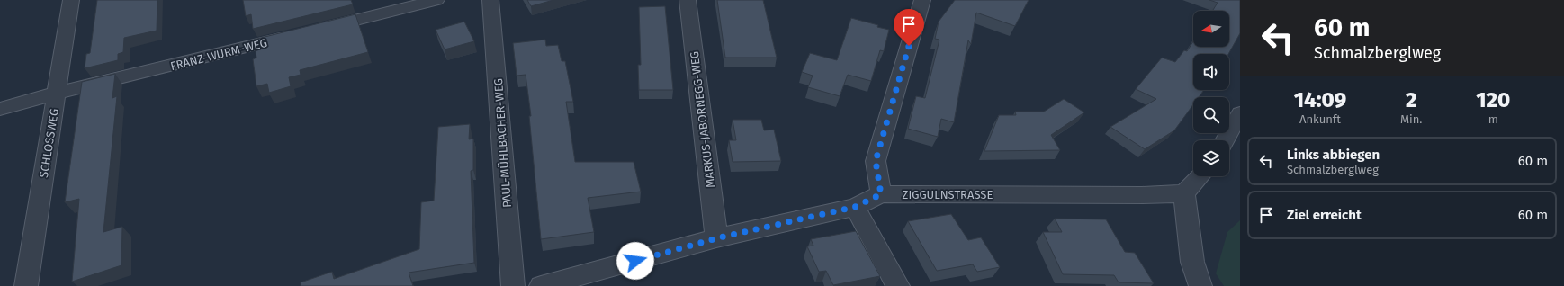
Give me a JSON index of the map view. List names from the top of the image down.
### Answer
{
  "streets": {
    "street": [
      "FRANZ-WURM-WEG",
      "MARKUS-JABORNEGG-WEG",
      "SCHLOSSWEG",
      "PAUL-MÜHLBACHER-WEG",
      "ZIGGULNSTRASSE"
    ]
  },
  "crossings": [
    ["FRANZ-WURM-WEG", "SCHLOSSWEG"],
    ["MARKUS-JABORNEGG-WEG", "ZIGGULNSTRASSE"]
  ],
  "north": "left",
  "page": {
    "turn": ["60 m", "Schmalzberglweg"],
    "eta": [
      "14:09",
      "Ankunft",
      "2",
      "Min.",
      "120",
      "m"
    ],
    "list": [
      {
        "name": "Links abbiegen",
        "note": "Schmalzberglweg",
        "value": "60 m"
      },
      {
        "name": "Ziel erreicht",
        "value": "60 m"
      }
    ]
  }
}
